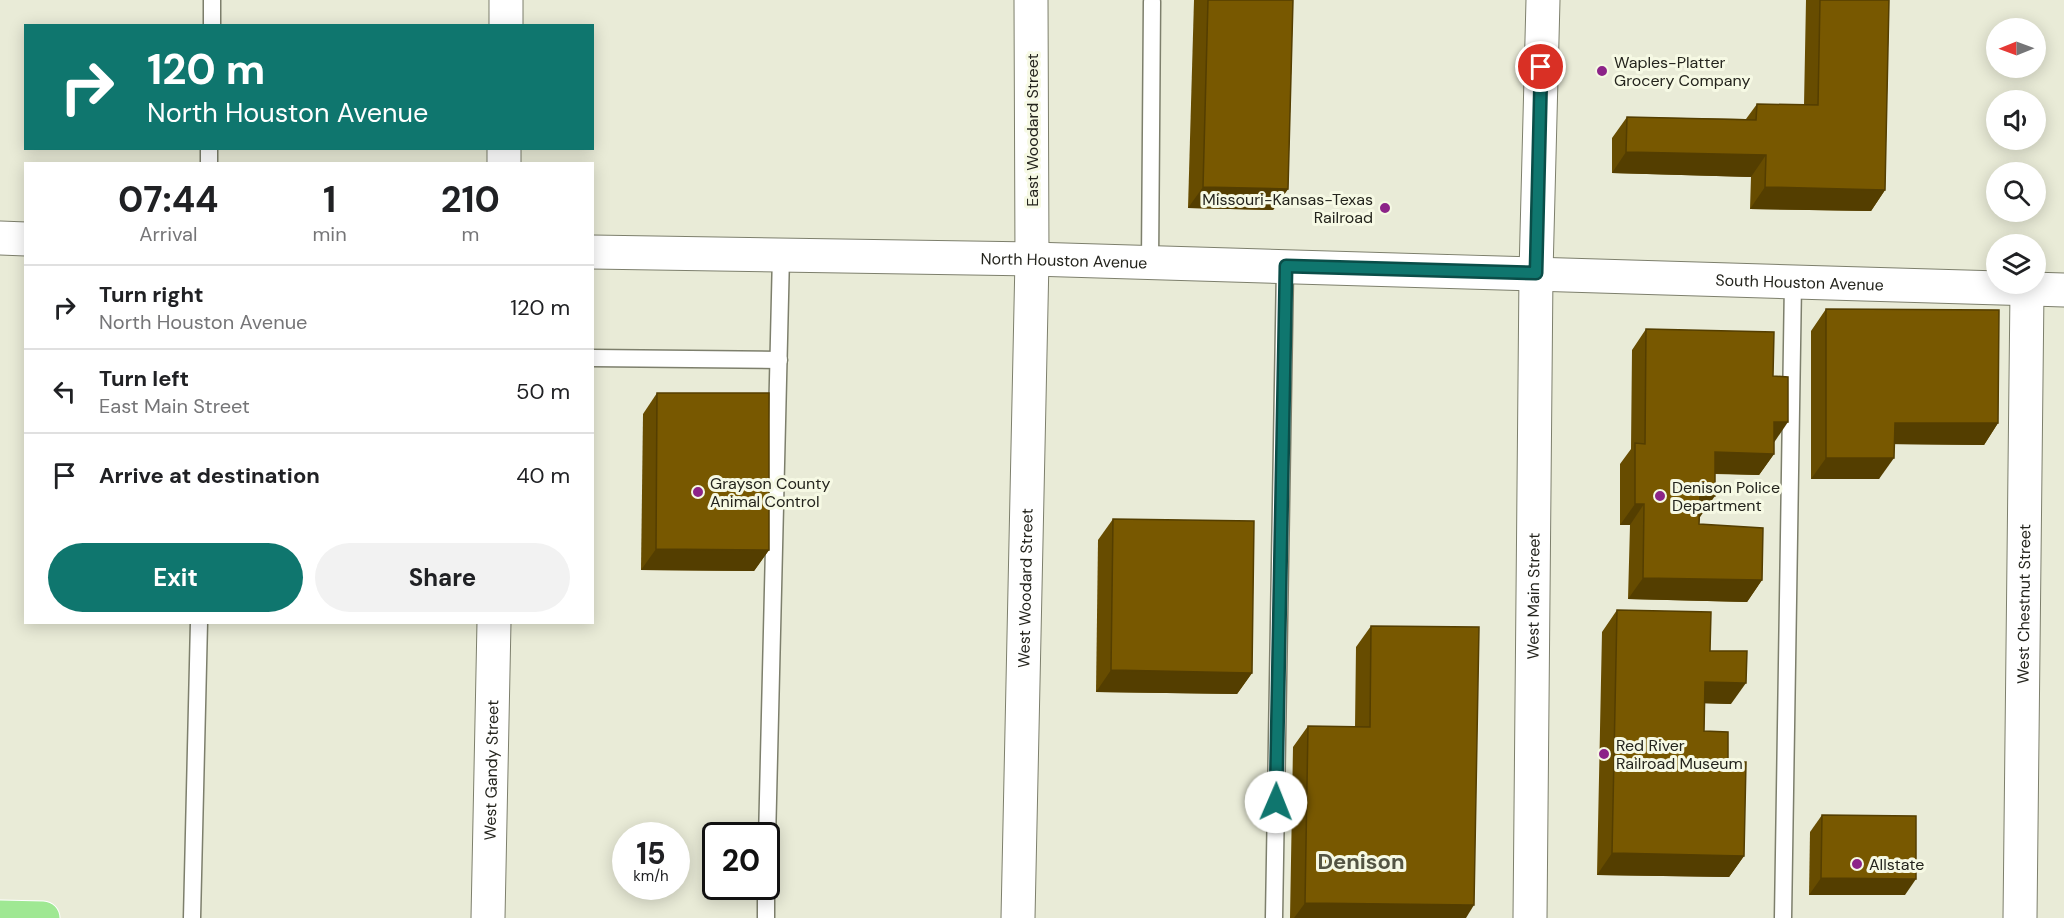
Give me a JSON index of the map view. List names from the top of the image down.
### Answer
{
  "streets": {
    "main road": [
      "East Woodard Street",
      "North Houston Avenue",
      "South Houston Avenue",
      "West Woodard Street",
      "West Main Street",
      "West Chestnut Street",
      "West Gandy Street"
    ]
  },
  "crossings": [
    ["East Woodard Street", "North Houston Avenue"],
    ["East Woodard Street", "West Woodard Street"],
    ["North Houston Avenue", "South Houston Avenue"],
    ["North Houston Avenue", "West Woodard Street"],
    ["North Houston Avenue", "West Main Street"],
    ["South Houston Avenue", "West Main Street"]
  ],
  "districts": ["Denison"],
  "places": [
    "Waples-Platter Grocery Company",
    "Missouri-Kansas-Texas Railroad",
    "Grayson County Animal Control",
    "Denison Police Department",
    "Red River Railroad Museum",
    "Allstate"
  ],
  "north": "left",
  "page": {
    "turn": ["120 m", "North Houston Avenue"],
    "eta": [
      "07:44",
      "Arrival",
      "1",
      "min",
      "210",
      "m"
    ],
    "list": [
      {
        "name": "Turn right",
        "note": "North Houston Avenue",
        "value": "120 m"
      },
      {
        "name": "Turn left",
        "note": "East Main Street",
        "value": "50 m"
      },
      {
        "name": "Arrive at destination",
        "value": "40 m"
      }
    ],
    "buttons": ["Exit", "Share"],
    "speed": "15 km/h",
    "limit": "20"
  }
}
